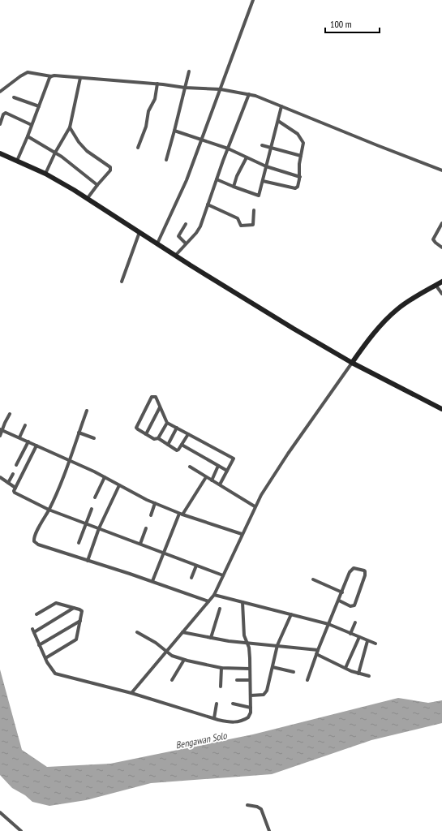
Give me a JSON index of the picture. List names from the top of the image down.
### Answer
{
  "water": ["Bengawan Solo"],
  "scale_bar": "100 m"
}
